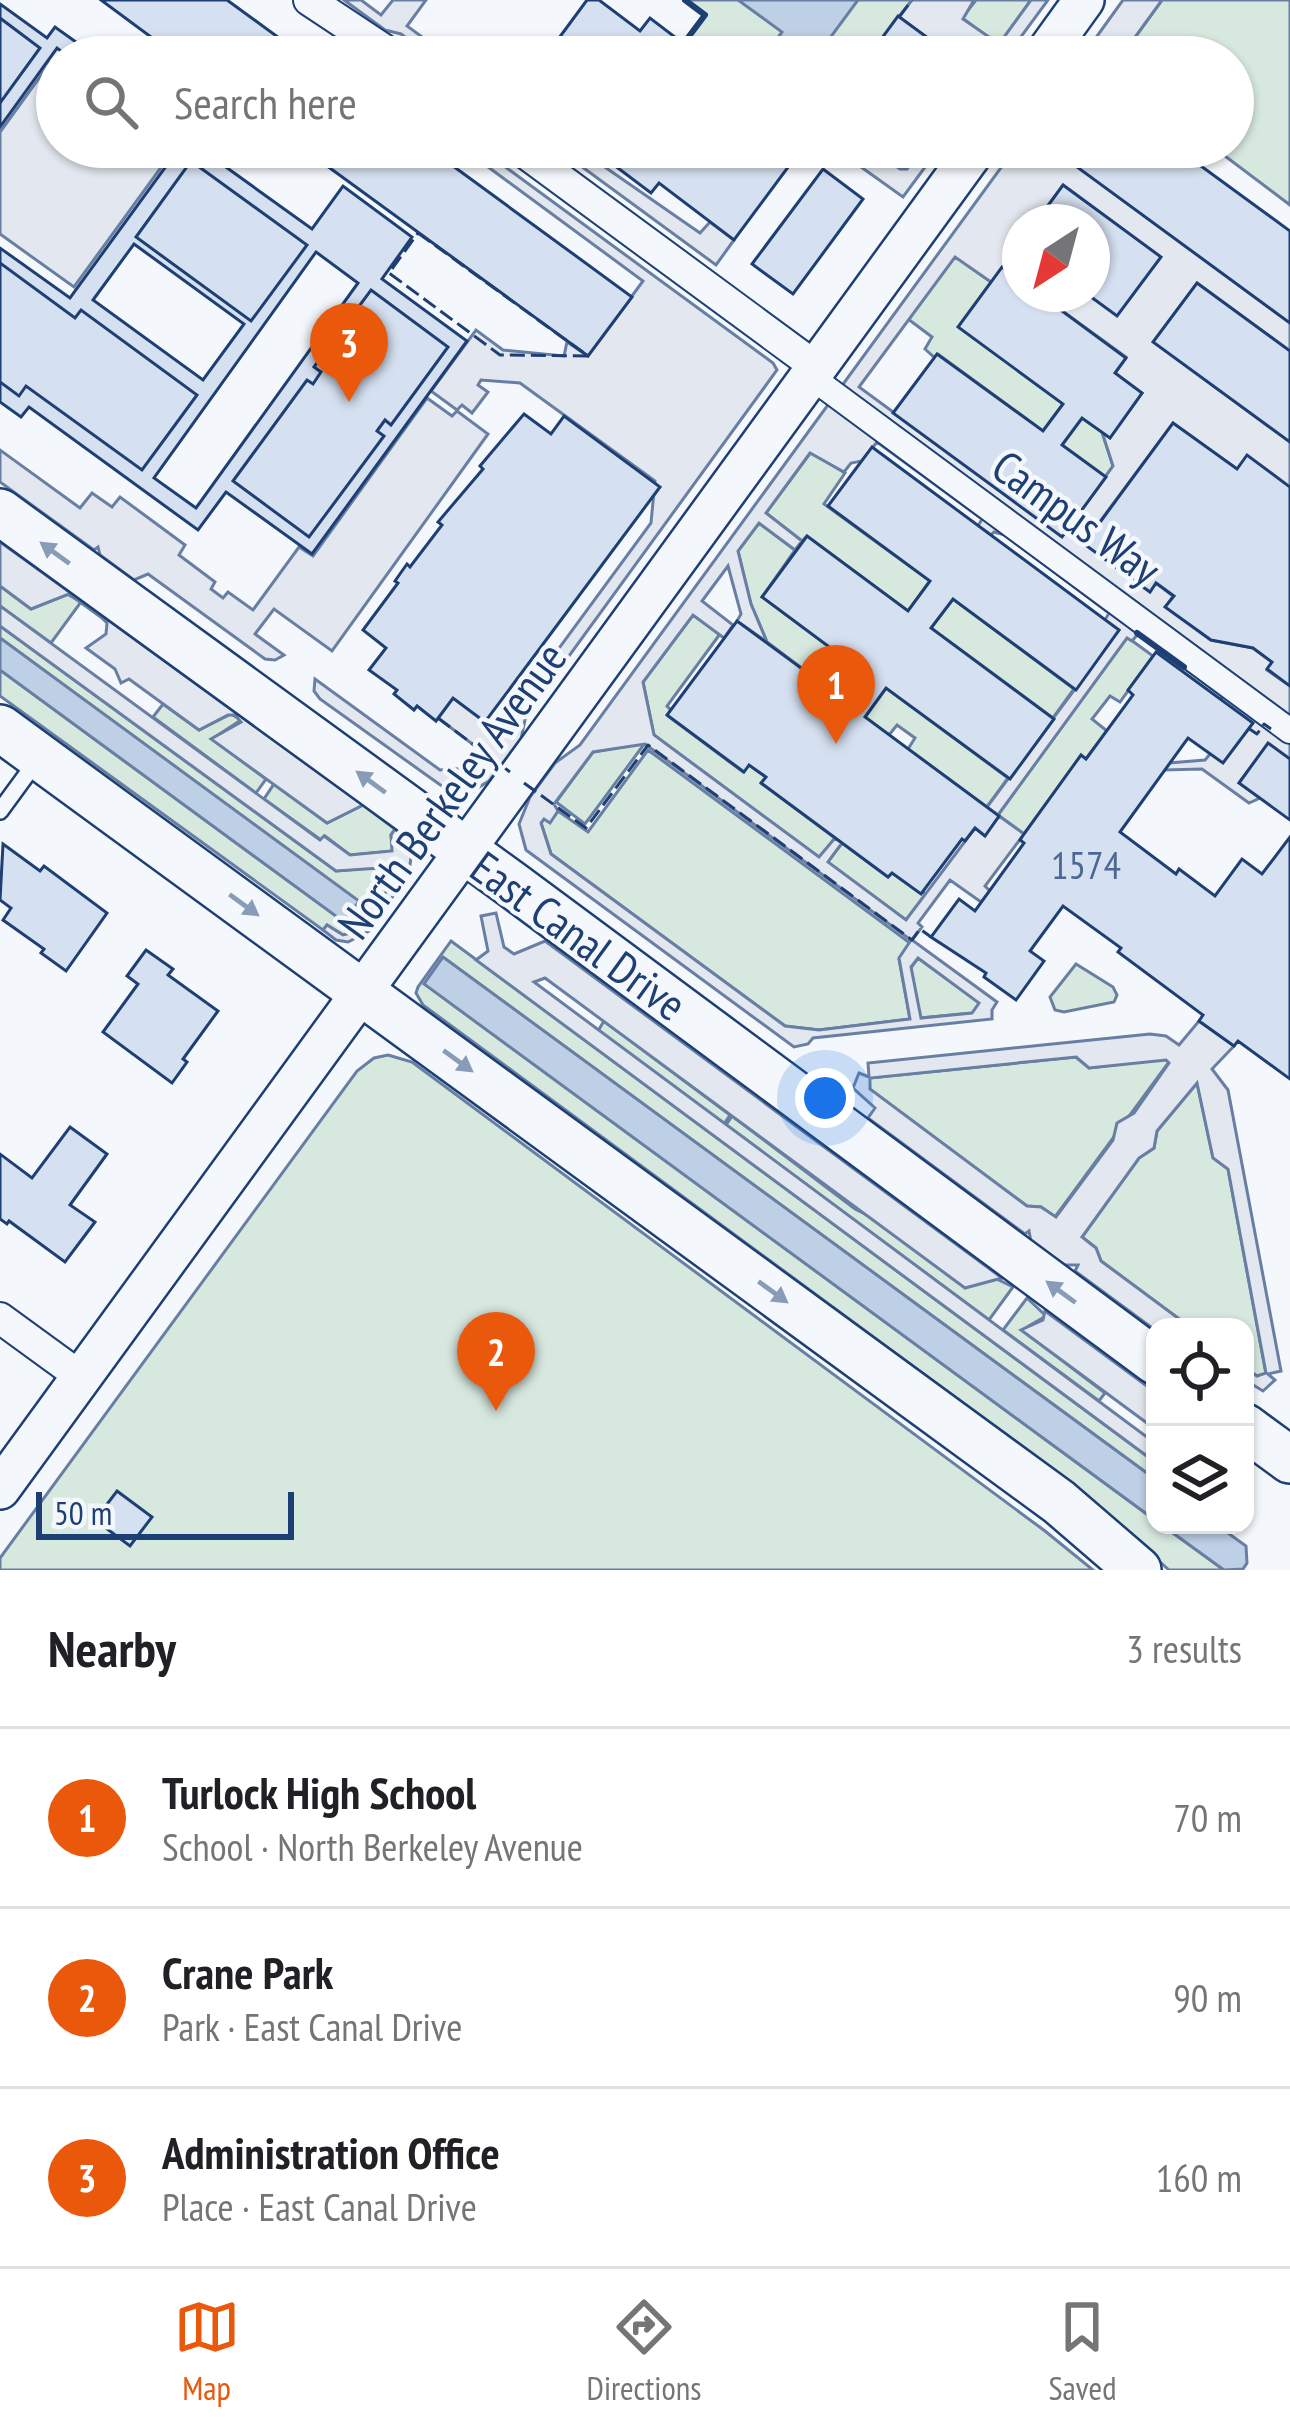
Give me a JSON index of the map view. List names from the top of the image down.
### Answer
{
  "streets": {
    "main road": ["East Canal Drive"],
    "street": ["Campus Way", "North Berkeley Avenue"]
  },
  "crossings": [
    ["Campus Way", "North Berkeley Avenue"],
    ["North Berkeley Avenue", "East Canal Drive"]
  ],
  "house_numbers": ["1574"],
  "scale_bar": "50 m",
  "north": "bottom left",
  "page": {
    "search": "Search here",
    "pins": ["3", "1", "2"],
    "scale": "50 m",
    "heading": ["Nearby", "3 results"],
    "list": [
      {
        "mark": "1",
        "name": "Turlock High School",
        "note": "School · North Berkeley Avenue",
        "value": "70 m"
      },
      {
        "mark": "2",
        "name": "Crane Park",
        "note": "Park · East Canal Drive",
        "value": "90 m"
      },
      {
        "mark": "3",
        "name": "Administration Office",
        "note": "Place · East Canal Drive",
        "value": "160 m"
      }
    ],
    "nav": ["Map", "Directions", "Saved"]
  }
}
